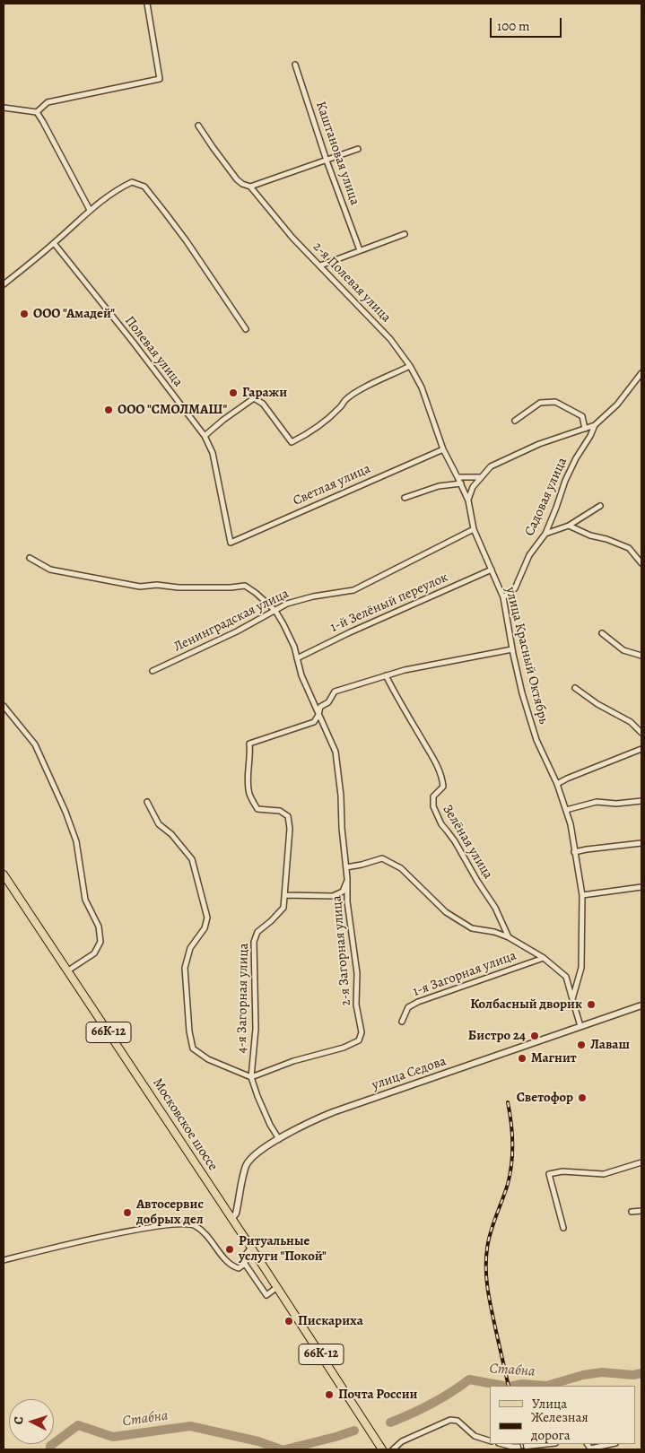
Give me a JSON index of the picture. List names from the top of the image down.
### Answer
{
  "streets": {
    "main road": ["66К-12", "Московское шоссе"],
    "street": [
      "Каштановая улица",
      "2-я Полевая улица",
      "Полевая улица",
      "Светлая улица",
      "Садовая улица",
      "1-й Зелёный переулок",
      "Ленинградская улица",
      "улица Красный Октябрь",
      "Зелёная улица",
      "2-я Загорная улица",
      "1-я Загорная улица",
      "4-я Загорная улица",
      "улица Седова"
    ]
  },
  "crossings": [
    ["2-я Полевая улица", "Светлая улица"],
    ["2-я Полевая улица", "улица Красный Октябрь"],
    ["Полевая улица", "Светлая улица"],
    ["Садовая улица", "улица Красный Октябрь"],
    ["1-й Зелёный переулок", "улица Красный Октябрь"],
    ["1-й Зелёный переулок", "2-я Загорная улица"],
    ["Ленинградская улица", "улица Красный Октябрь"],
    ["Ленинградская улица", "2-я Загорная улица"],
    ["2-я Загорная улица", "4-я Загорная улица"],
    ["4-я Загорная улица", "улица Седова"],
    ["улица Седова", "Московское шоссе"]
  ],
  "water": ["Стабна"],
  "places": [
    "ООО \"Амадей\"",
    "Гаражи",
    "ООО \"СМОЛМАШ\"",
    "Колбасный дворик",
    "Бистро 24",
    "Лаваш",
    "Магнит",
    "Светофор",
    "Автосервис добрых дел",
    "Ритуальные услуги \"Покой\"",
    "Пискариха",
    "Почта России"
  ],
  "legend": ["Улица", "Железная дорога"],
  "scale_bar": "100 m",
  "north": "left"
}
